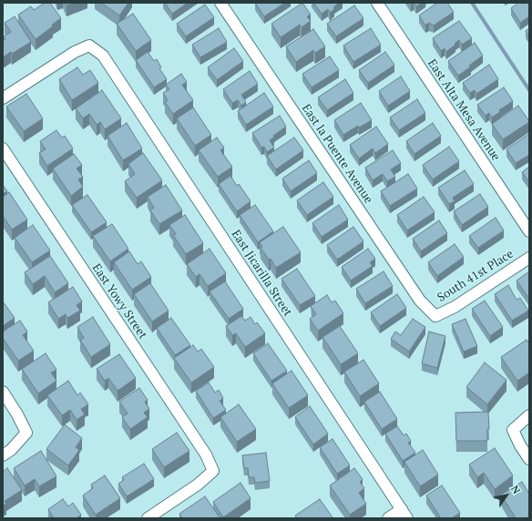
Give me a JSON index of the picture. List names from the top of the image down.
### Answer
{
  "streets": {
    "street": [
      "East Alta Mesa Avenue",
      "East la Puente Avenue",
      "East Jicarilla Street",
      "South 41st Place",
      "East Yowy Street"
    ]
  },
  "crossings": [
    ["East la Puente Avenue", "South 41st Place"]
  ],
  "north": "top right"
}
